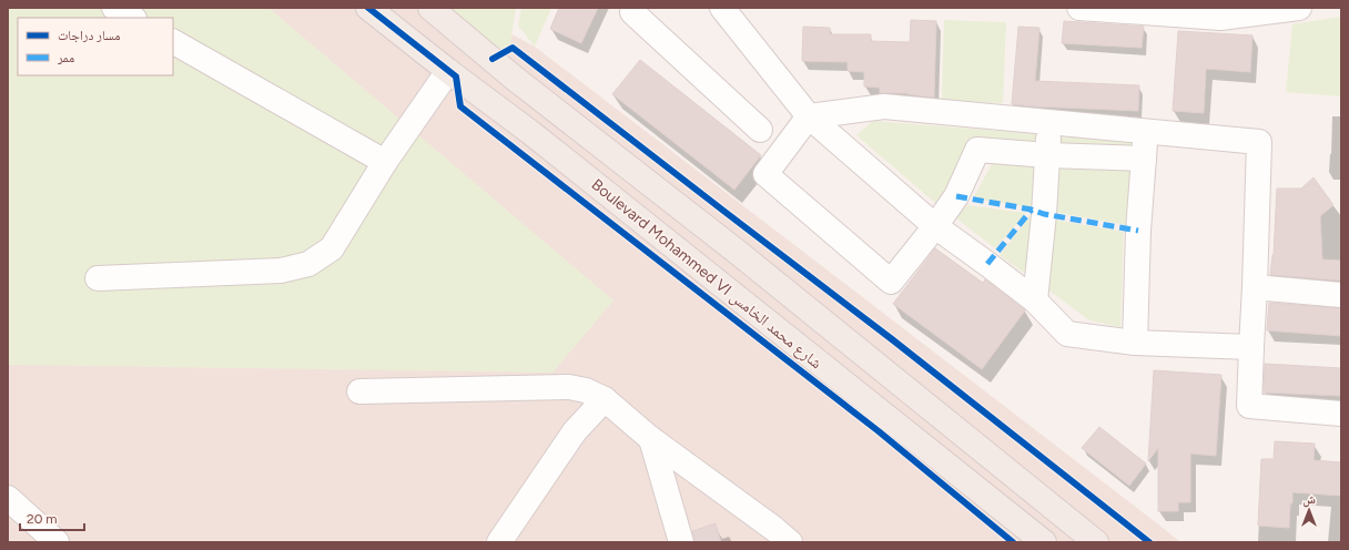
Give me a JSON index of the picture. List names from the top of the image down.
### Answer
{
  "streets": {
    "main road": ["Boulevard Mohammed VI شارع محمد الخامس"]
  },
  "legend": ["مسار دراجات", "ممر"],
  "scale_bar": "20 m",
  "north": "top"
}
